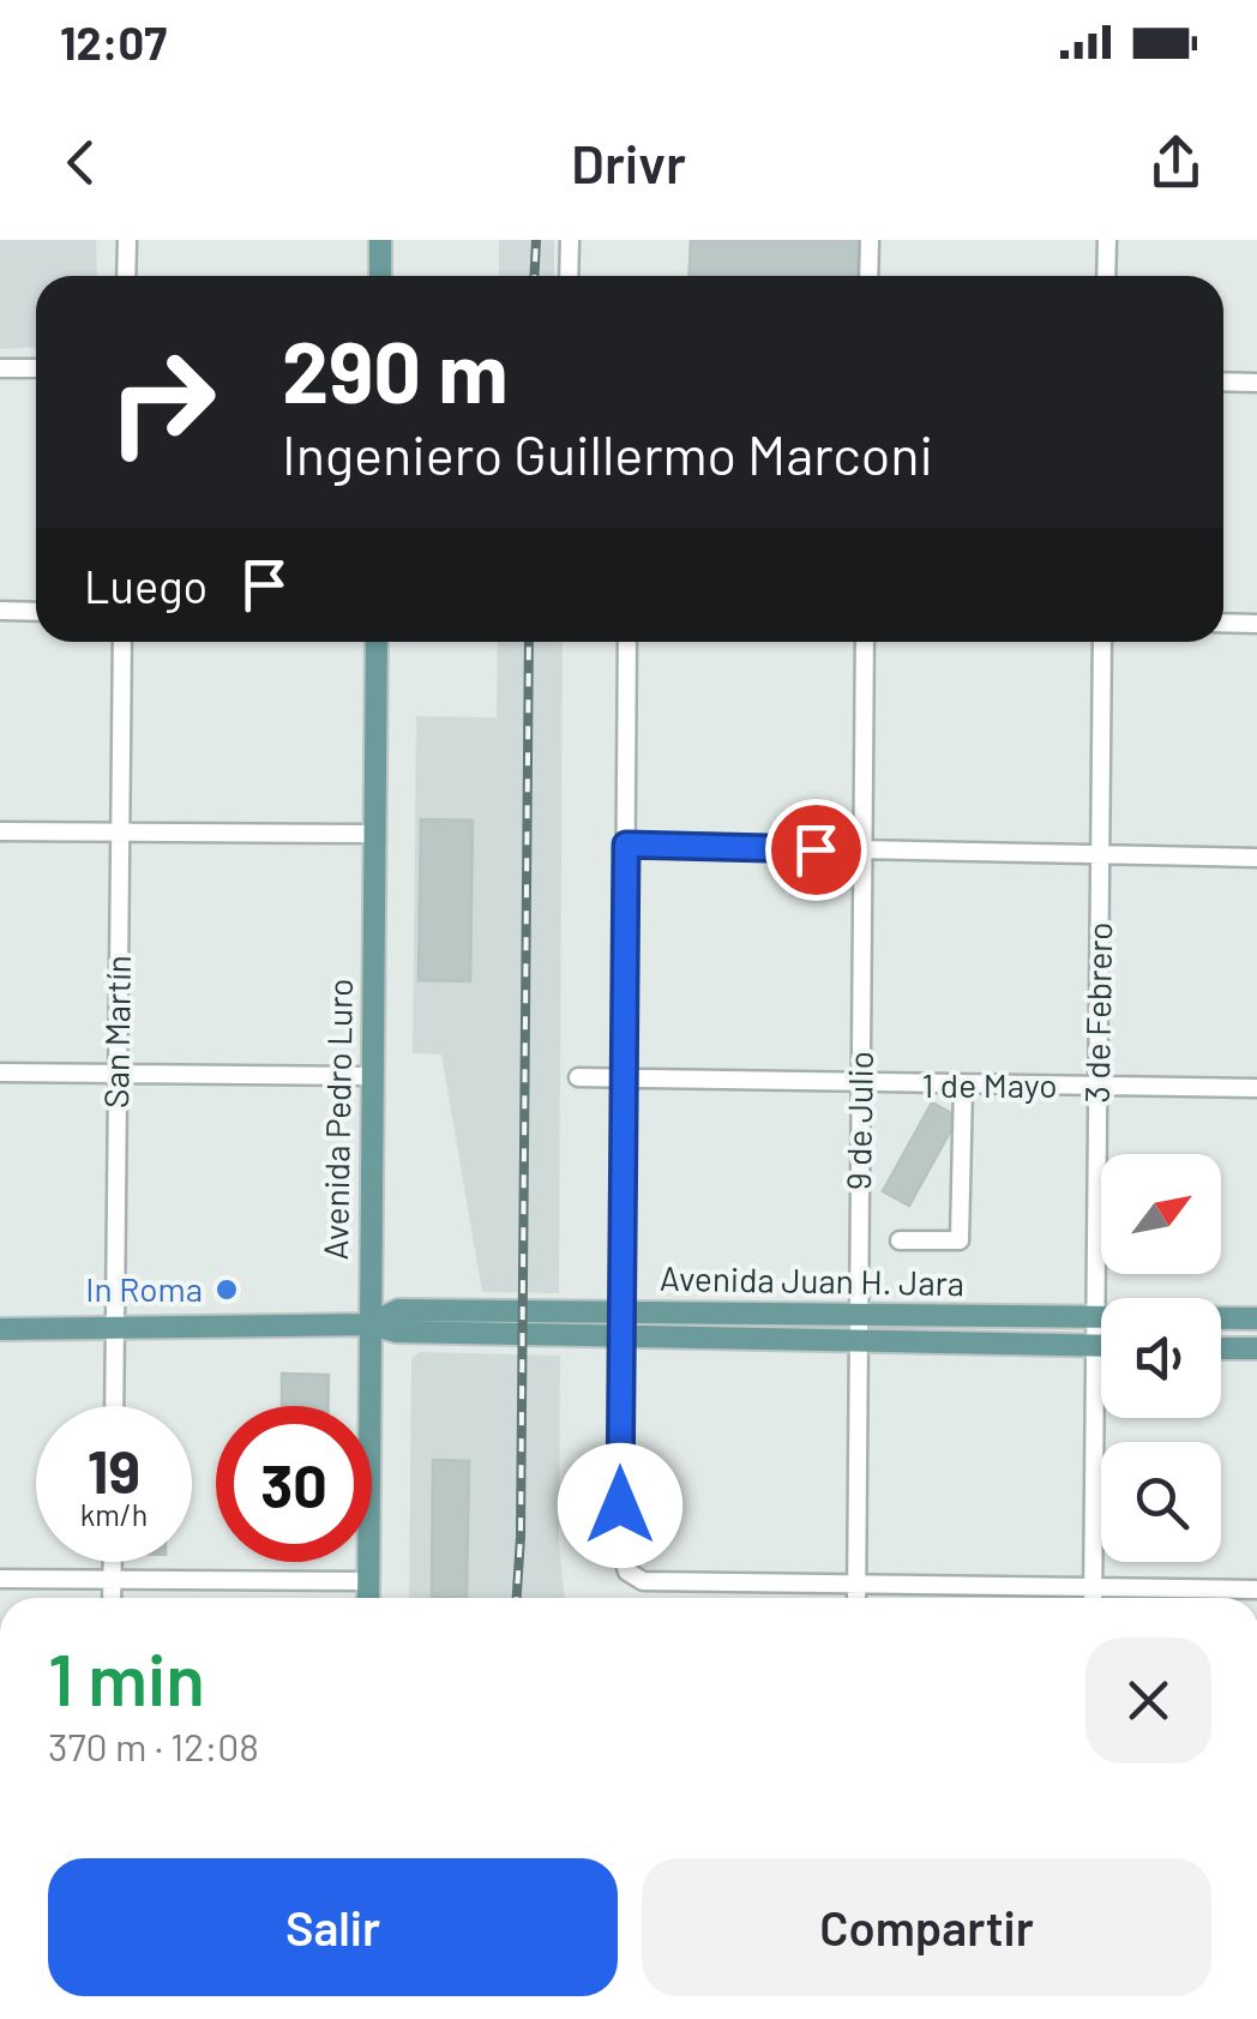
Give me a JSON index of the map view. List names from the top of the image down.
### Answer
{
  "streets": {
    "main road": ["Avenida Pedro Luro", "Avenida Juan H. Jara"],
    "street": [
      "3 de Febrero",
      "San Martín",
      "1 de Mayo",
      "9 de Julio"
    ]
  },
  "crossings": [
    ["3 de Febrero", "1 de Mayo"],
    ["3 de Febrero", "Avenida Juan H. Jara"],
    ["San Martín", "Avenida Juan H. Jara"],
    ["1 de Mayo", "9 de Julio"],
    ["Avenida Pedro Luro", "Avenida Juan H. Jara"],
    ["9 de Julio", "Avenida Juan H. Jara"]
  ],
  "places": ["In Roma"],
  "north": "top right",
  "page": {
    "status": "12:07",
    "header": "Drivr",
    "turn": ["290 m", "Ingeniero Guillermo Marconi"],
    "then": "Luego",
    "speed": "19 km/h",
    "limit": "30",
    "heading": ["1 min", "370 m · 12:08"],
    "buttons": ["Salir", "Compartir"]
  }
}
